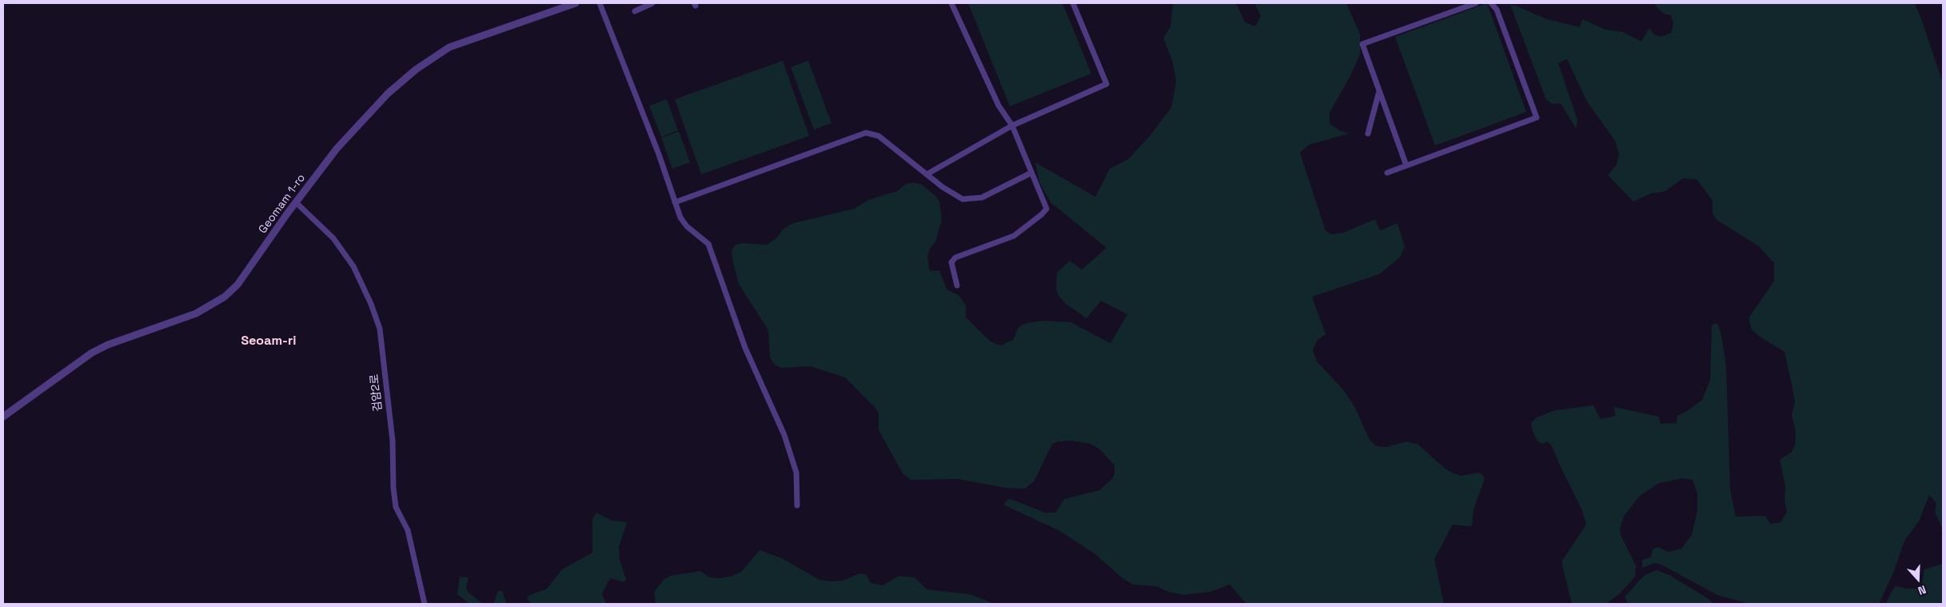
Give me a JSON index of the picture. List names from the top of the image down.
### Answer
{
  "streets": {
    "street": ["Geomam 1-ro", "검암2로"]
  },
  "crossings": [
    ["Geomam 1-ro", "검암2로"]
  ],
  "districts": ["Seoam-ri"],
  "north": "bottom"
}
